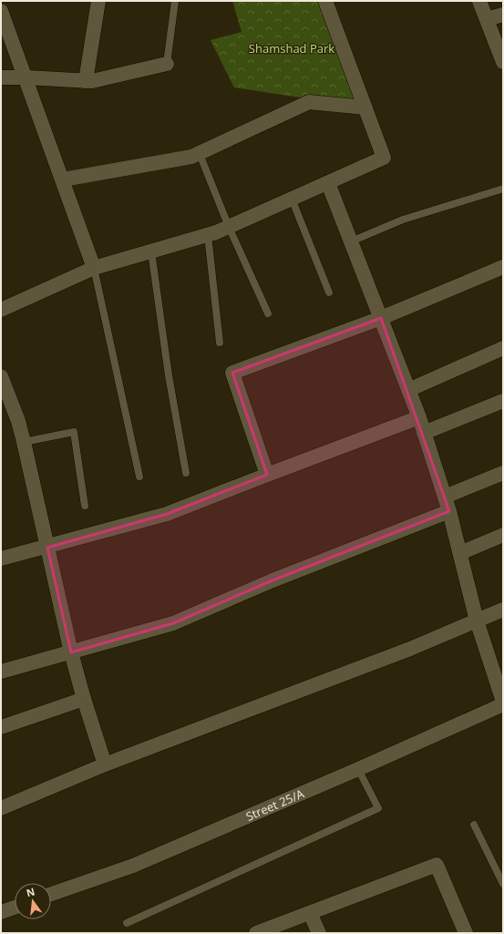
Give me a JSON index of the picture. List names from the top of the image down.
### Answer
{
  "streets": {
    "street": ["Street 25/A"]
  },
  "parks": ["Shamshad Park"],
  "north": "top"
}
